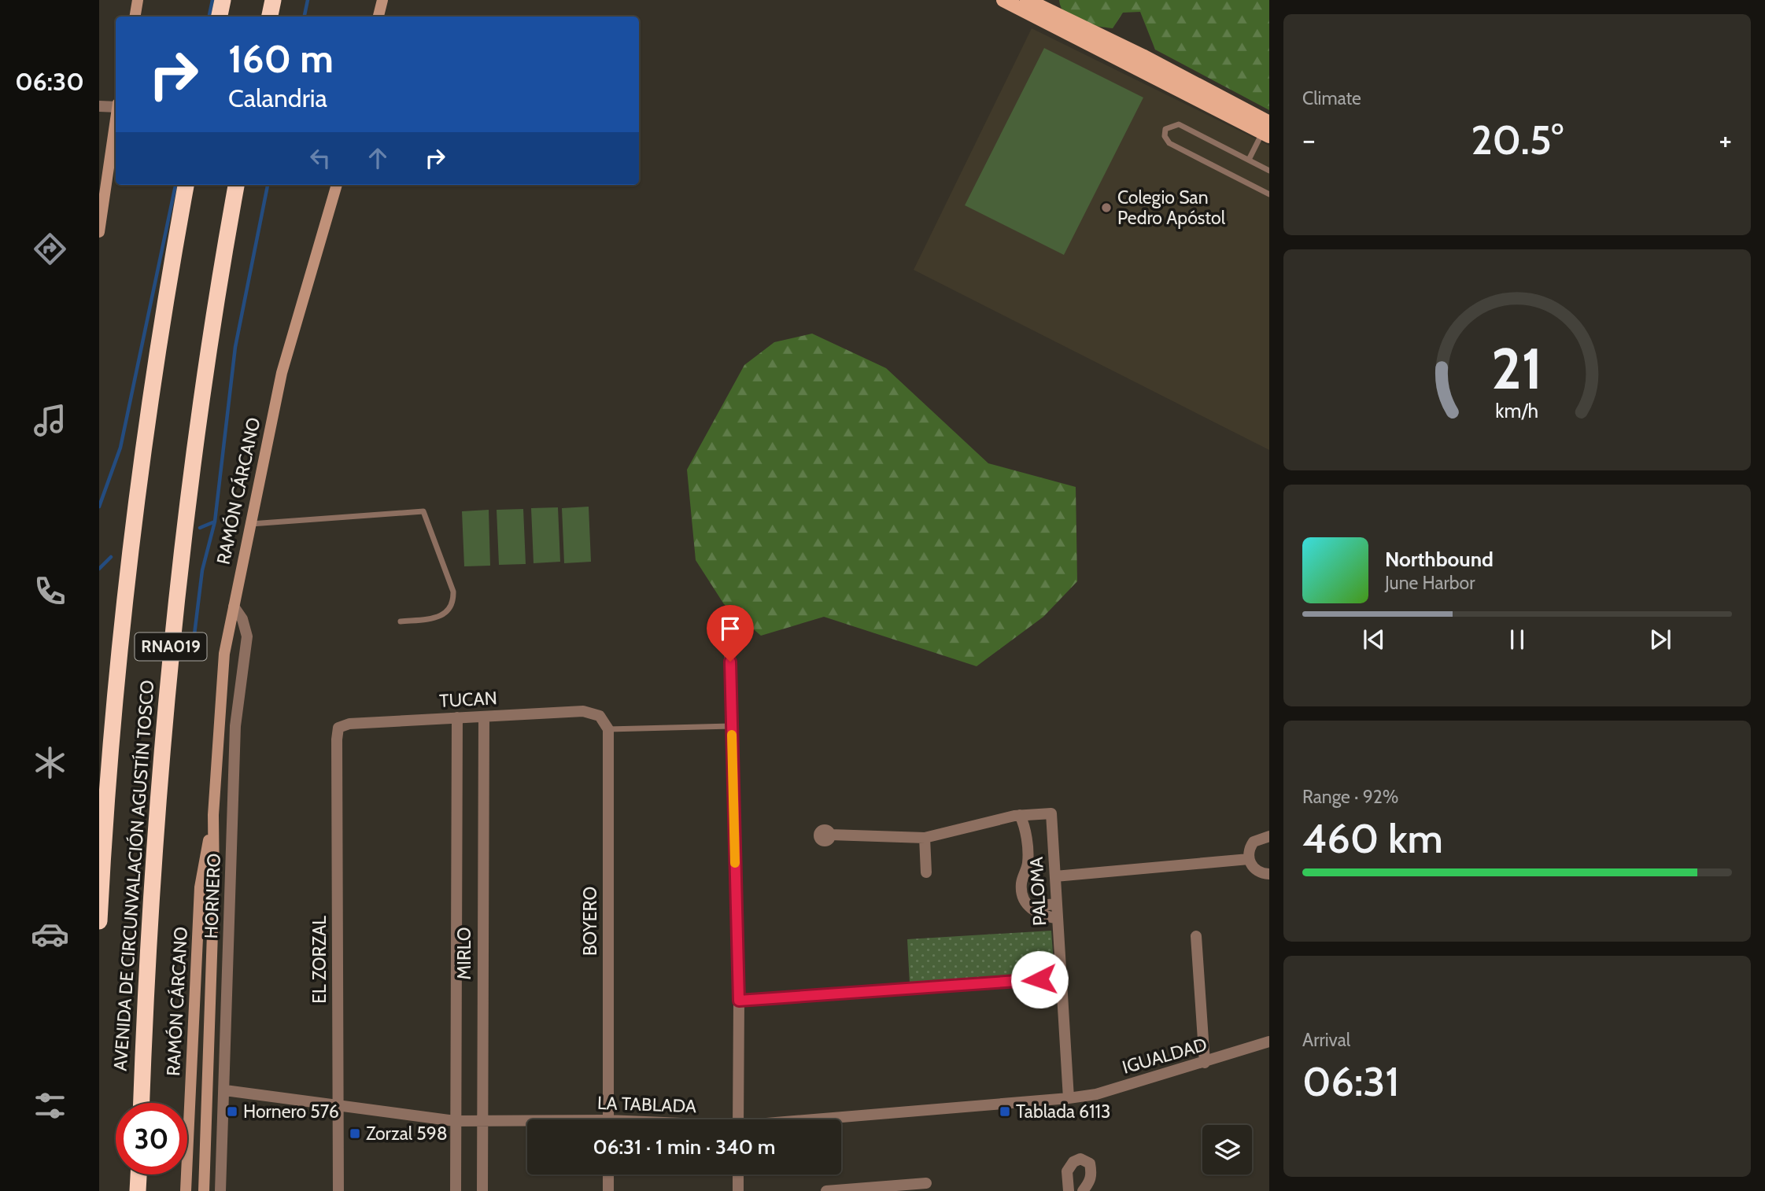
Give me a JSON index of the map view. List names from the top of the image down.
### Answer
{
  "streets": {
    "highway": ["RNA019", "AVENIDA DE CIRCUNVALACIÓN AGUSTÍN TOSCO"],
    "main road": ["RAMÓN CÁRCANO"],
    "street": [
      "TUCAN",
      "PALOMA",
      "HORNERO",
      "BOYERO",
      "MIRLO",
      "EL ZORZAL",
      "IGUALDAD",
      "LA TABLADA"
    ]
  },
  "crossings": [
    ["RAMÓN CÁRCANO", "HORNERO"],
    ["TUCAN", "BOYERO"],
    ["TUCAN", "MIRLO"],
    ["TUCAN", "EL ZORZAL"],
    ["PALOMA", "IGUALDAD"],
    ["PALOMA", "LA TABLADA"],
    ["HORNERO", "LA TABLADA"],
    ["MIRLO", "LA TABLADA"],
    ["EL ZORZAL", "LA TABLADA"],
    ["IGUALDAD", "LA TABLADA"]
  ],
  "places": {
    "other": ["Colegio San Pedro Apóstol"],
    "transit": ["Hornero 576", "Tablada 6113", "Zorzal 598"]
  },
  "page": {
    "tabs": "06:30",
    "tile": [
      "Climate",
      ["Range · 92%", "460 km"],
      ["Arrival", "06:31"]
    ],
    "turn": ["160 m", "Calandria"],
    "heat": ["−", "20.5°", "+"],
    "song": ["Northbound", "June Harbor"],
    "limit": "30",
    "trip": "06:31 · 1 min · 340 m",
    "gauge": ["21", "km/h"]
  }
}
